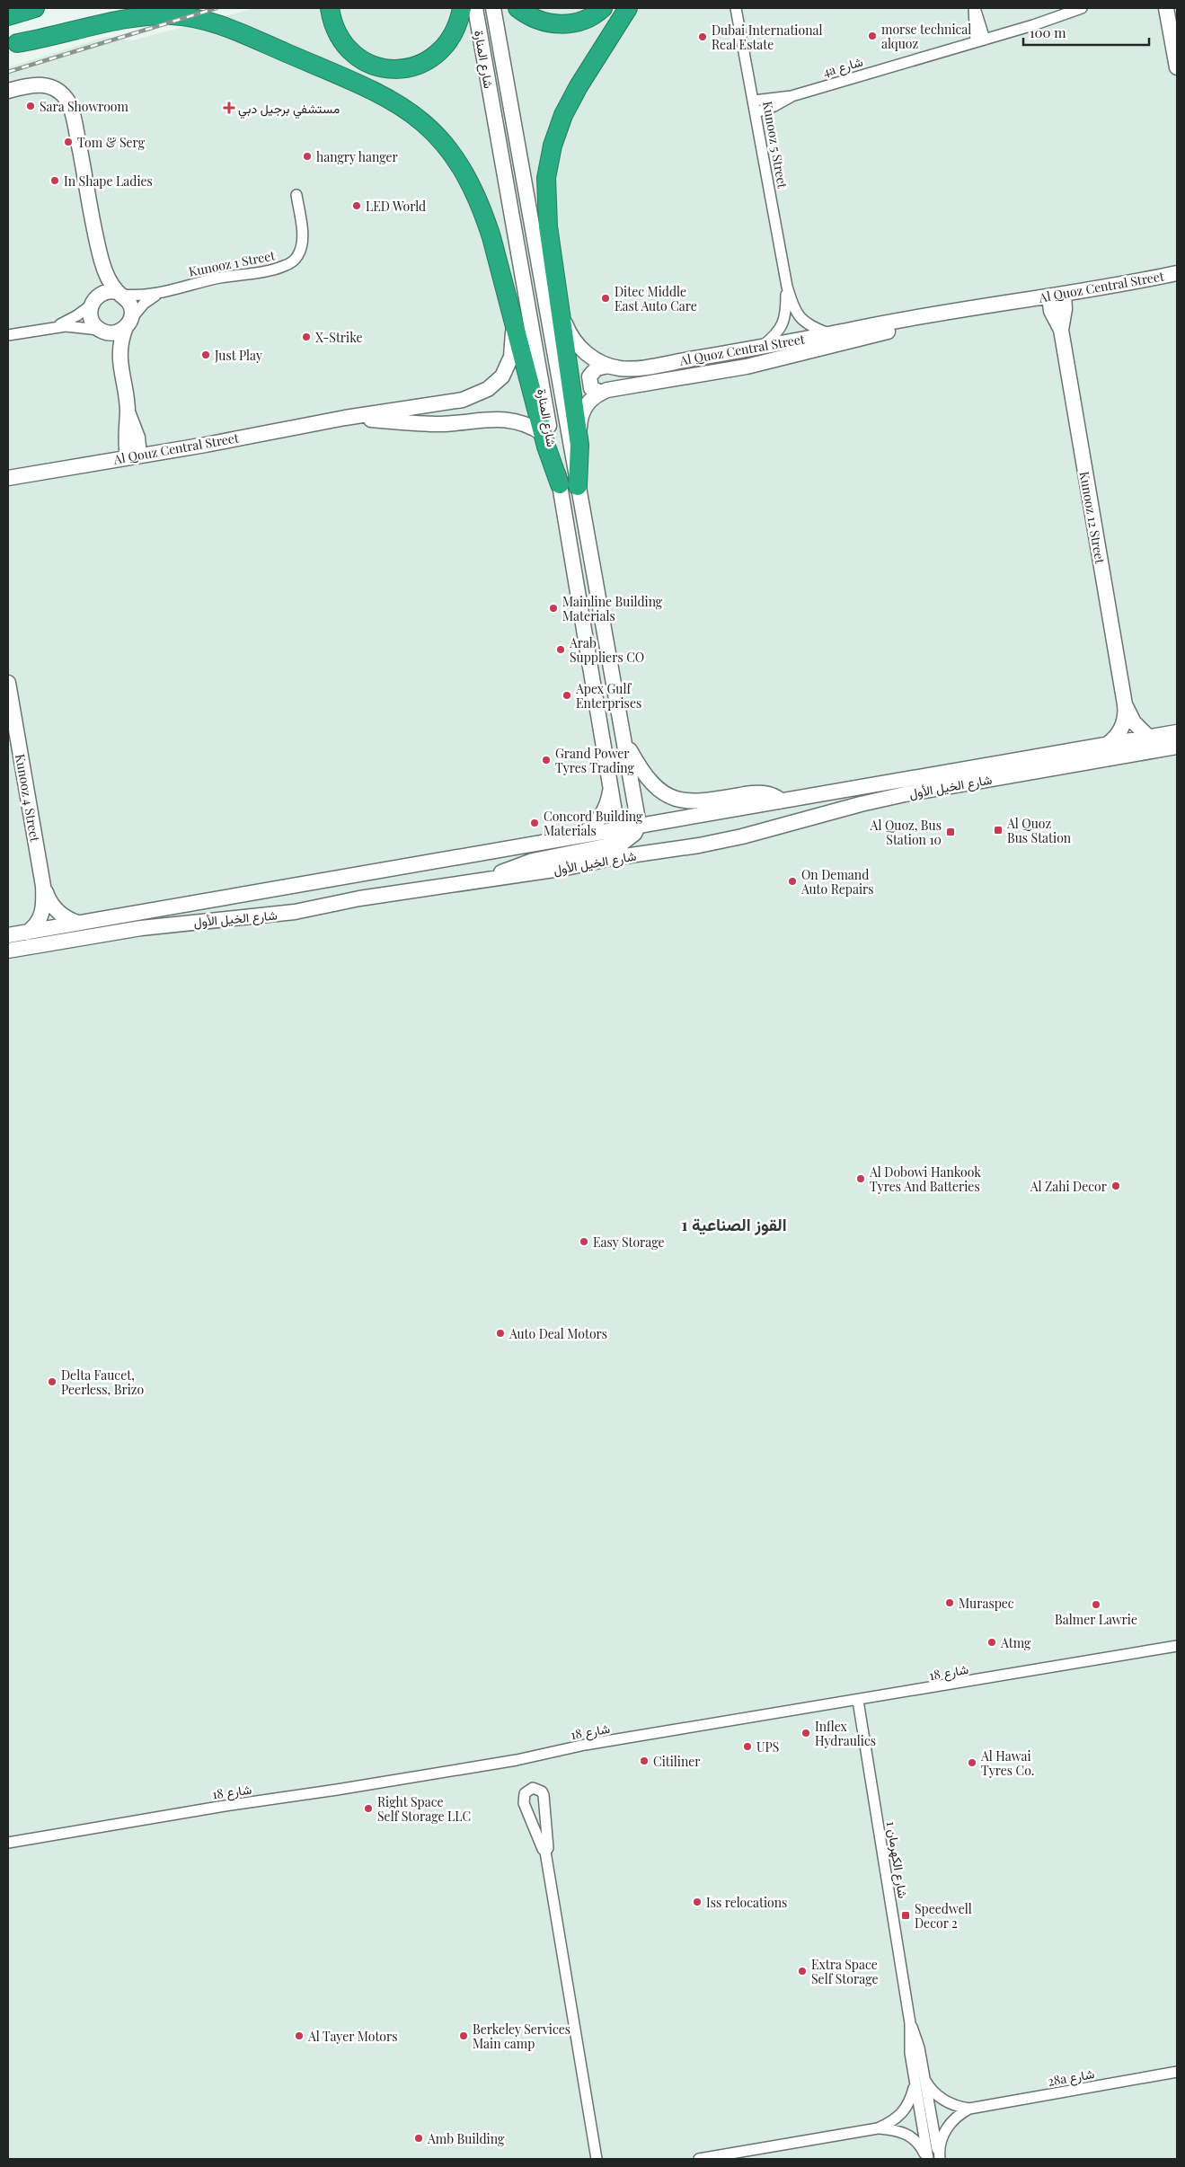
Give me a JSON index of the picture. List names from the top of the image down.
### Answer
{
  "streets": {
    "main road": [
      "شارع المنارة",
      "Al Quoz Central Street",
      "Al Qouz Central Street",
      "Kunooz 12 Street",
      "شارع الخيل الأول",
      "Kunooz 4 Street"
    ],
    "street": [
      "4a شارع",
      "Kunooz 5 Street",
      "Kunooz 1 Street",
      "شارع 18",
      "شارع الكهرمان 1",
      "28a شارع"
    ]
  },
  "crossings": [
    ["شارع المنارة", "شارع الخيل الأول"],
    ["4a شارع", "Kunooz 5 Street"],
    ["Kunooz 5 Street", "Al Quoz Central Street"],
    ["Al Quoz Central Street", "Kunooz 12 Street"],
    ["Kunooz 12 Street", "شارع الخيل الأول"],
    ["شارع الخيل الأول", "Kunooz 4 Street"],
    ["شارع 18", "شارع الكهرمان 1"],
    ["شارع الكهرمان 1", "28a شارع"]
  ],
  "districts": ["القوز الصناعية 1"],
  "places": {
    "other": [
      "morse technical alquoz",
      "Dubai International Real Estate",
      "Sara Showroom",
      "Tom & Serg",
      "hangry hanger",
      "In Shape Ladies",
      "LED World",
      "Ditec Middle East Auto Care",
      "X-Strike",
      "Just Play",
      "Mainline Building Materials",
      "Arab Suppliers CO",
      "Apex Gulf Enterprises",
      "Grand Power Tyres Trading",
      "Concord Building Materials",
      "On Demand Auto Repairs",
      "Al Dobowi Hankook Tyres And Batteries",
      "Al Zahi Decor",
      "Easy Storage",
      "Auto Deal Motors",
      "Delta Faucet, Peerless, Brizo",
      "Muraspec",
      "Balmer Lawrie",
      "Atmg",
      "Inflex Hydraulics",
      "UPS",
      "Citiliner",
      "Al Hawai Tyres Co.",
      "Right Space Self Storage LLC",
      "Iss relocations",
      "Extra Space Self Storage",
      "Al Tayer Motors",
      "Berkeley Services Main camp",
      "Amb Building"
    ],
    "health": ["مستشفي برجيل دبي"],
    "transit": ["Al Quoz Bus Station", "Al Quoz, Bus Station 10", "Speedwell Decor 2"]
  },
  "scale_bar": "100 m"
}
